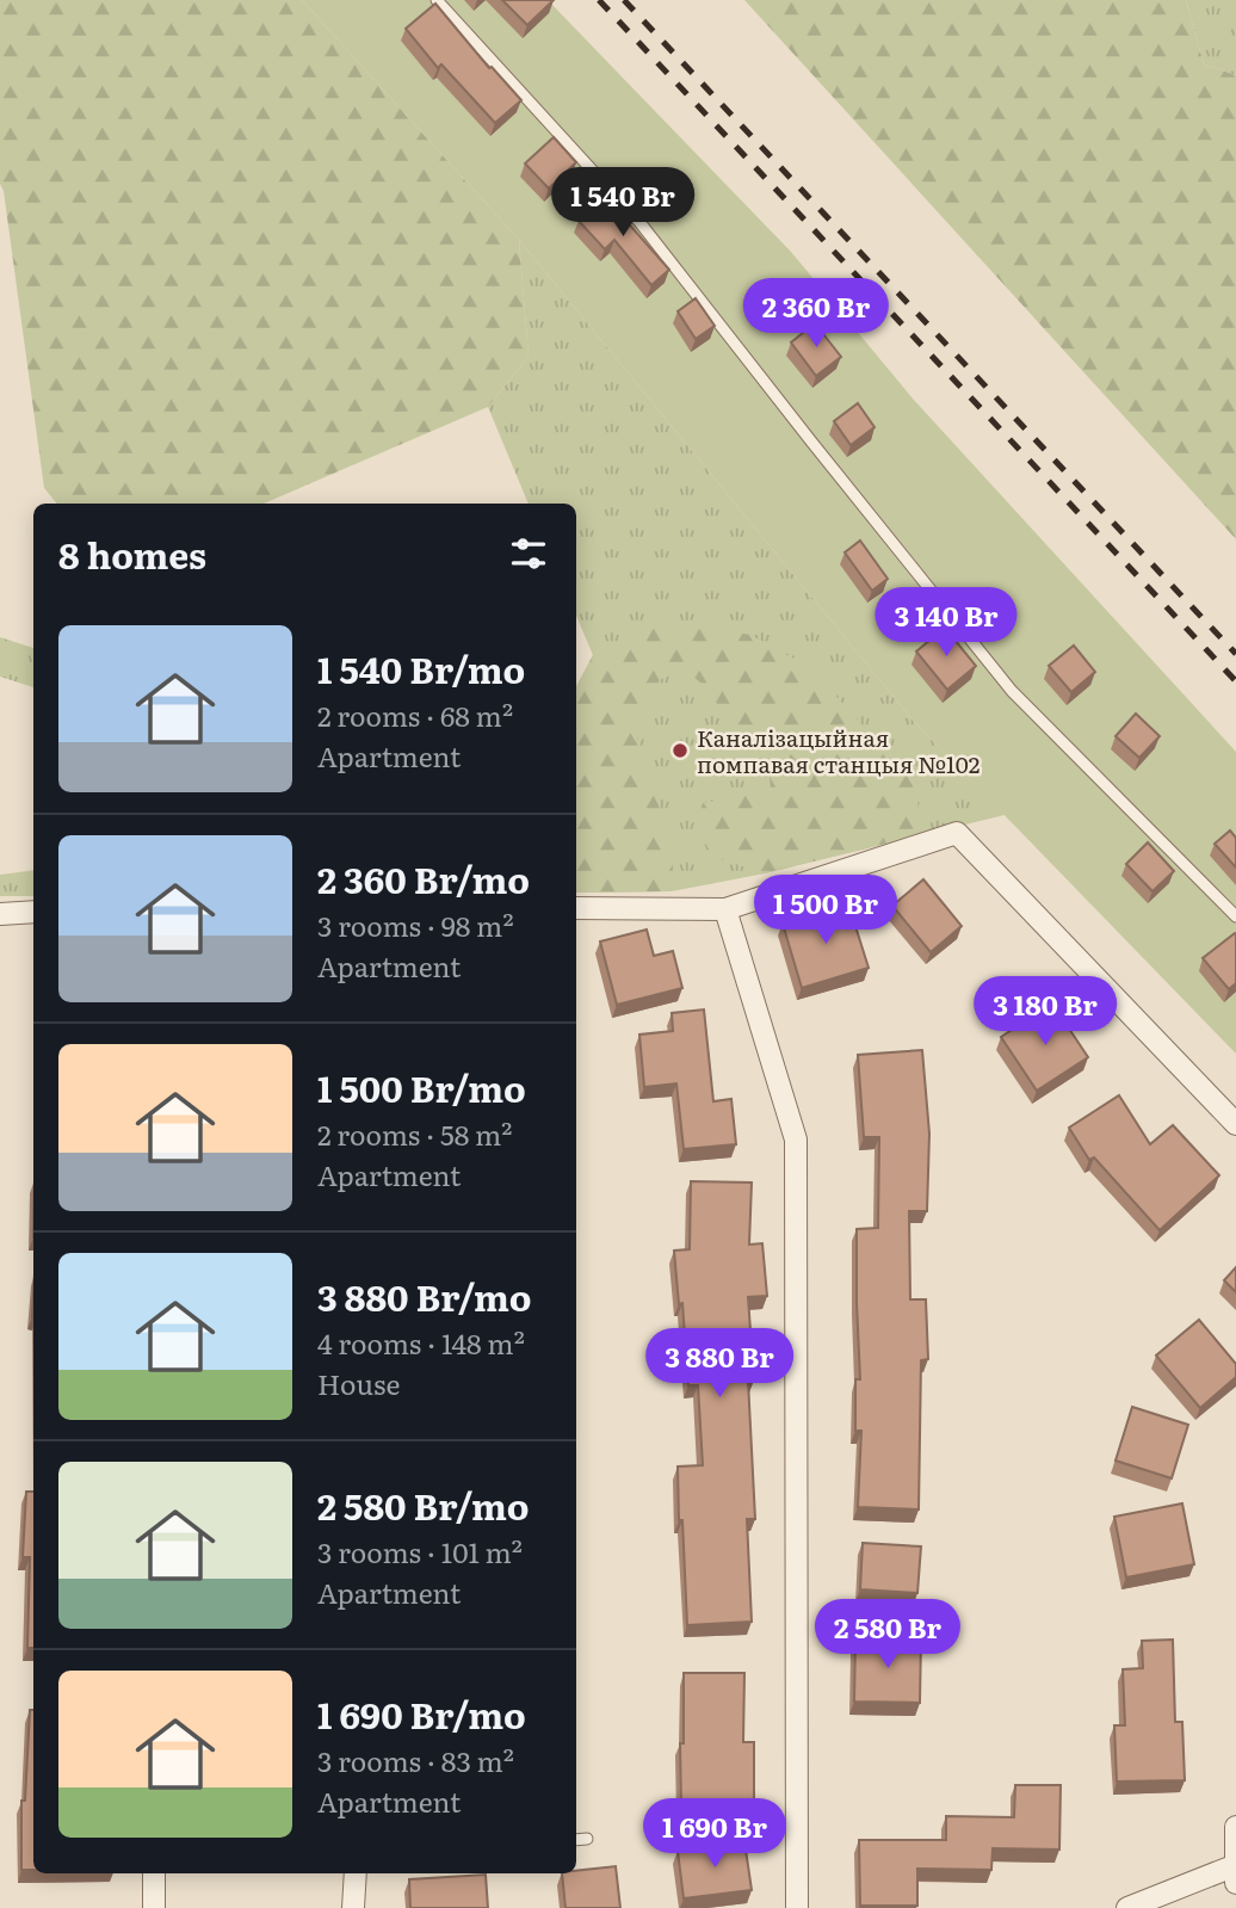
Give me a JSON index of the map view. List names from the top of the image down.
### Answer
{
  "places": ["Каналізацыйная помпавая станцыя №102"],
  "page": {
    "price": [
      "1 540 Br",
      "2 360 Br",
      "3 140 Br",
      "1 500 Br",
      "3 180 Br",
      "3 880 Br",
      "2 580 Br",
      "1 690 Br"
    ],
    "heading": "8 homes",
    "list": [
      {
        "name": "1 540 Br/mo",
        "note": "2 rooms · 68 m² · Apartment"
      },
      {
        "name": "2 360 Br/mo",
        "note": "3 rooms · 98 m² · Apartment"
      },
      {
        "name": "1 500 Br/mo",
        "note": "2 rooms · 58 m² · Apartment"
      },
      {
        "name": "3 880 Br/mo",
        "note": "4 rooms · 148 m² · House"
      },
      {
        "name": "2 580 Br/mo",
        "note": "3 rooms · 101 m² · Apartment"
      },
      {
        "name": "1 690 Br/mo",
        "note": "3 rooms · 83 m² · Apartment"
      }
    ]
  }
}
